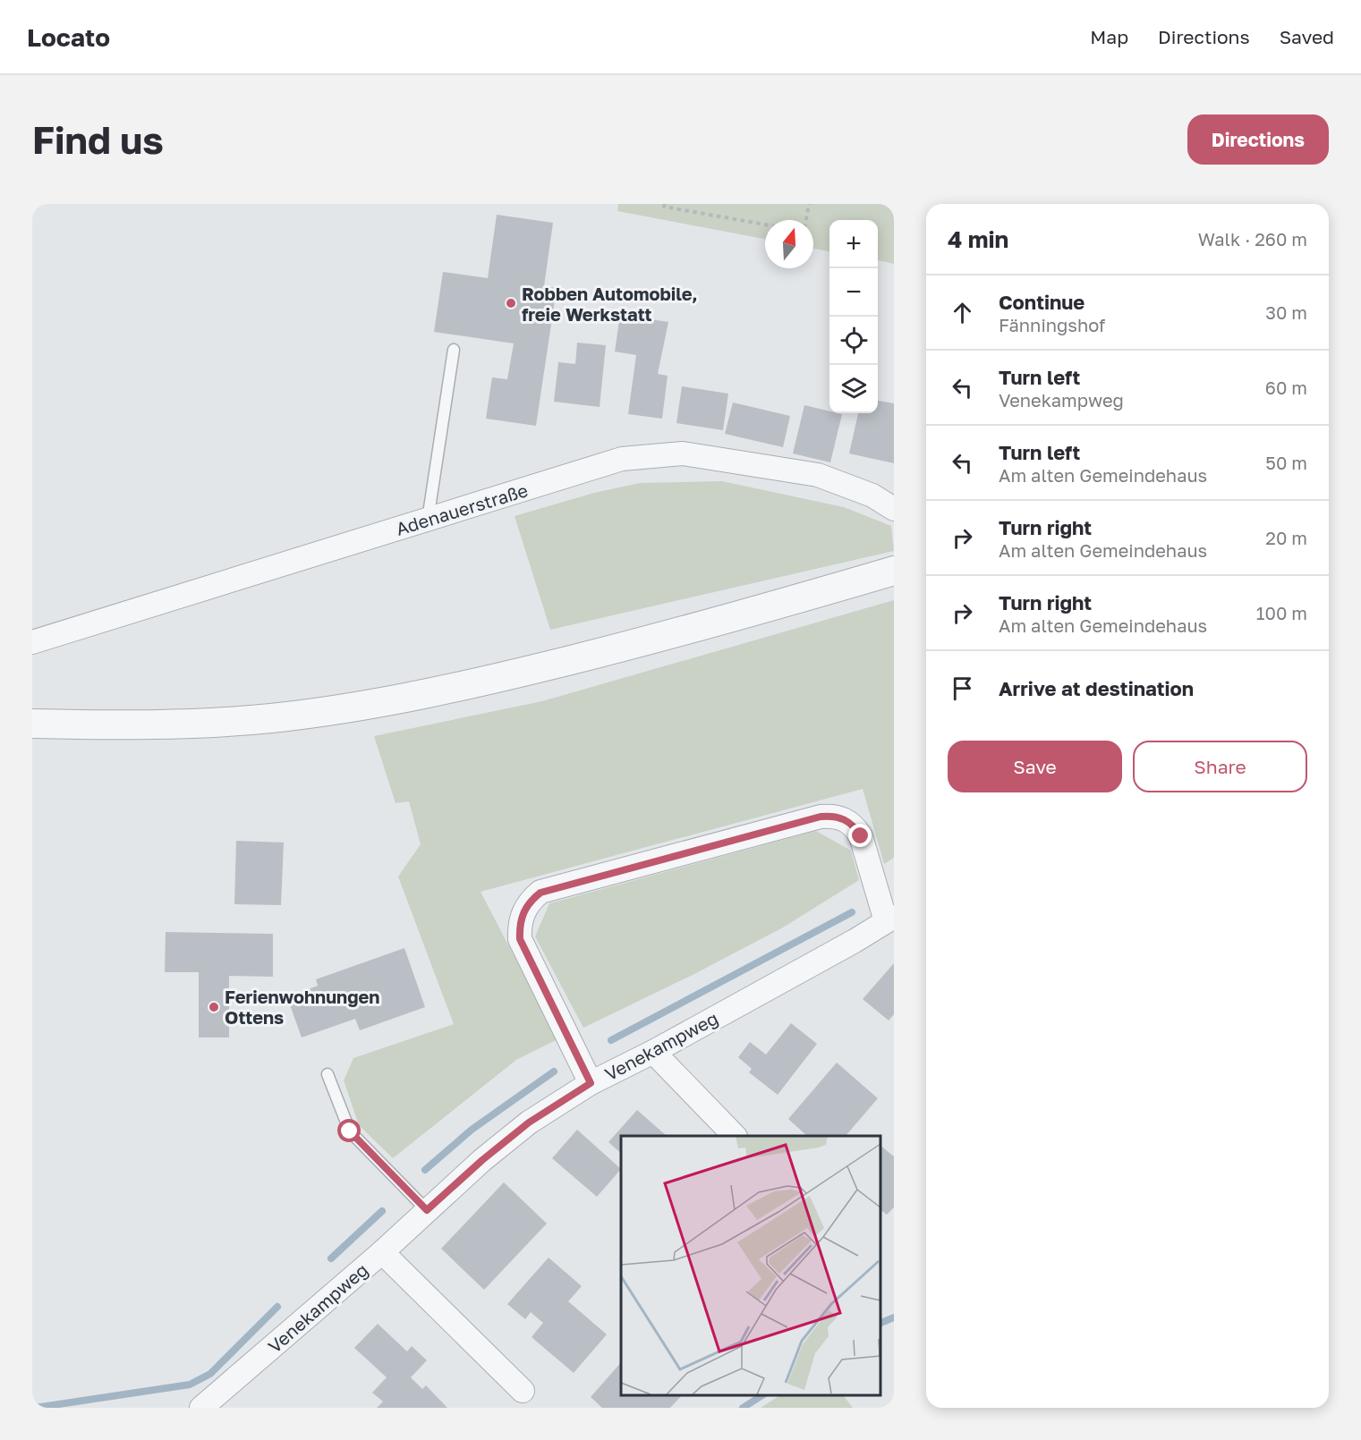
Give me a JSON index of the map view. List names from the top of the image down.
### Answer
{
  "streets": {
    "street": ["Adenauerstraße", "Venekampweg"]
  },
  "places": ["Robben Automobile, freie Werkstatt", "Ferienwohnungen Ottens"],
  "north": "top",
  "page": {
    "header": "Locato",
    "nav": ["Map", "Directions", "Saved"],
    "buttons": [
      "Directions",
      ["Save", "Share"]
    ],
    "title": "Find us",
    "heading": ["4 min", "Walk · 260 m"],
    "map_buttons": ["+", "−"],
    "list": [
      ["Continue", "Fänningshof", "30 m"],
      ["Turn left", "Venekampweg", "60 m"],
      ["Turn left", "Am alten Gemeindehaus", "50 m"],
      ["Turn right", "Am alten Gemeindehaus", "20 m"],
      ["Turn right", "Am alten Gemeindehaus", "100 m"],
      "Arrive at destination"
    ]
  }
}
